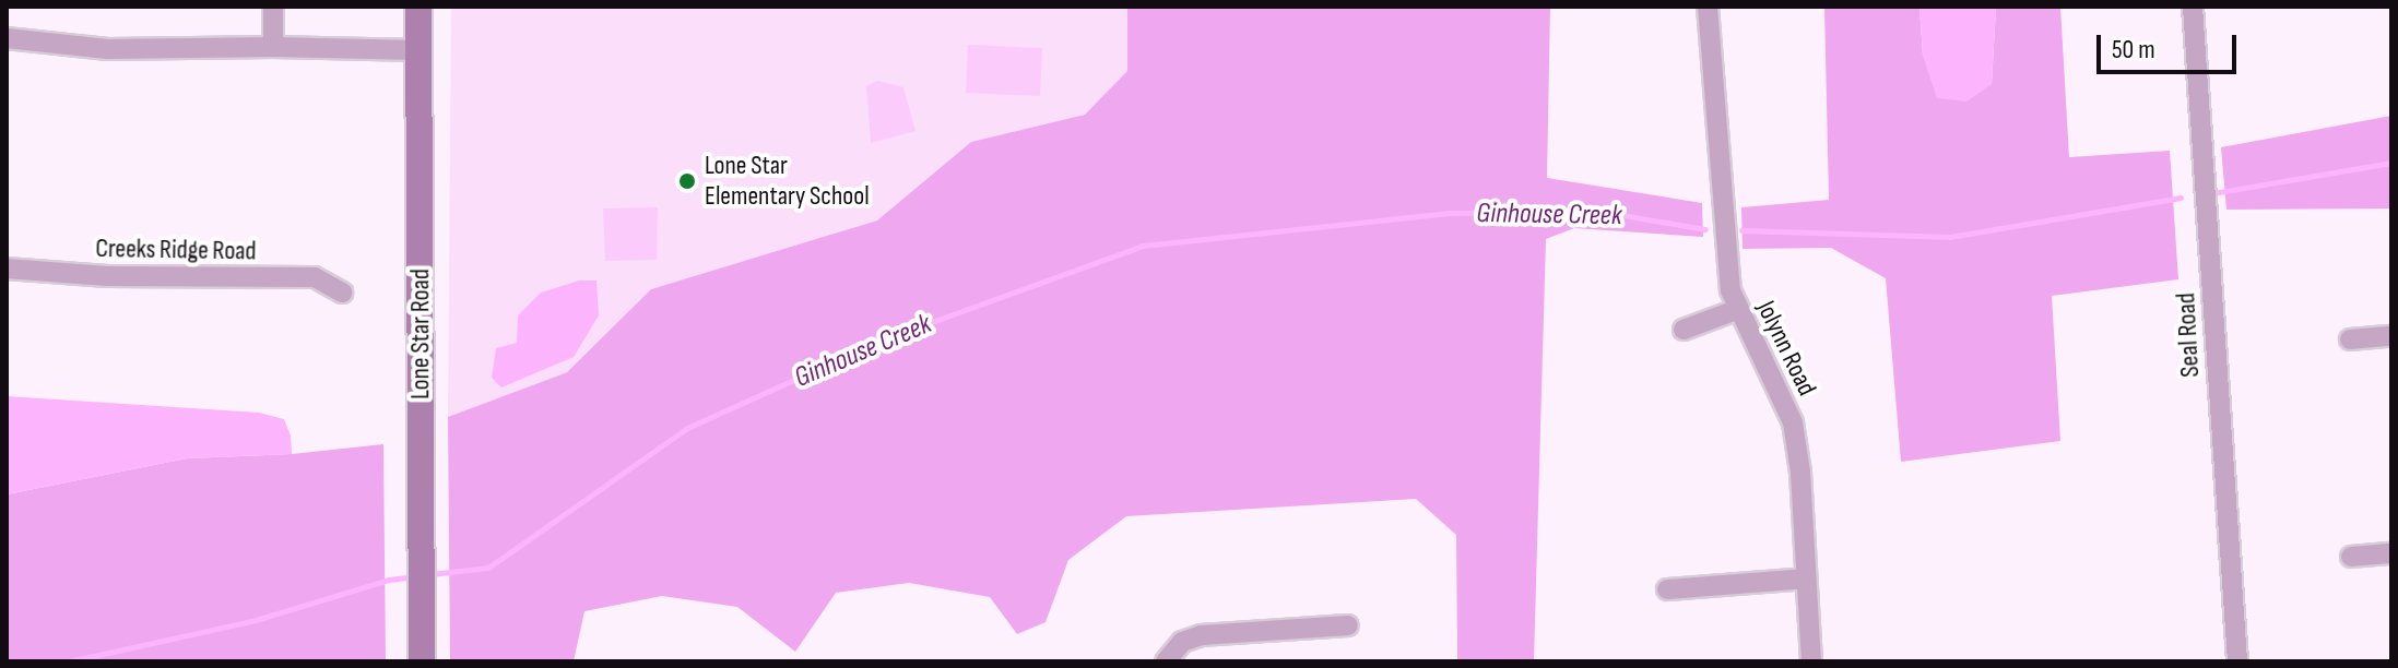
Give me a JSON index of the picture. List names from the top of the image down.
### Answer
{
  "streets": {
    "street": [
      "Creeks Ridge Road",
      "Lone Star Road",
      "Seal Road",
      "Jolynn Road"
    ]
  },
  "water": ["Ginhouse Creek"],
  "places": ["Lone Star Elementary School"],
  "scale_bar": "50 m"
}
